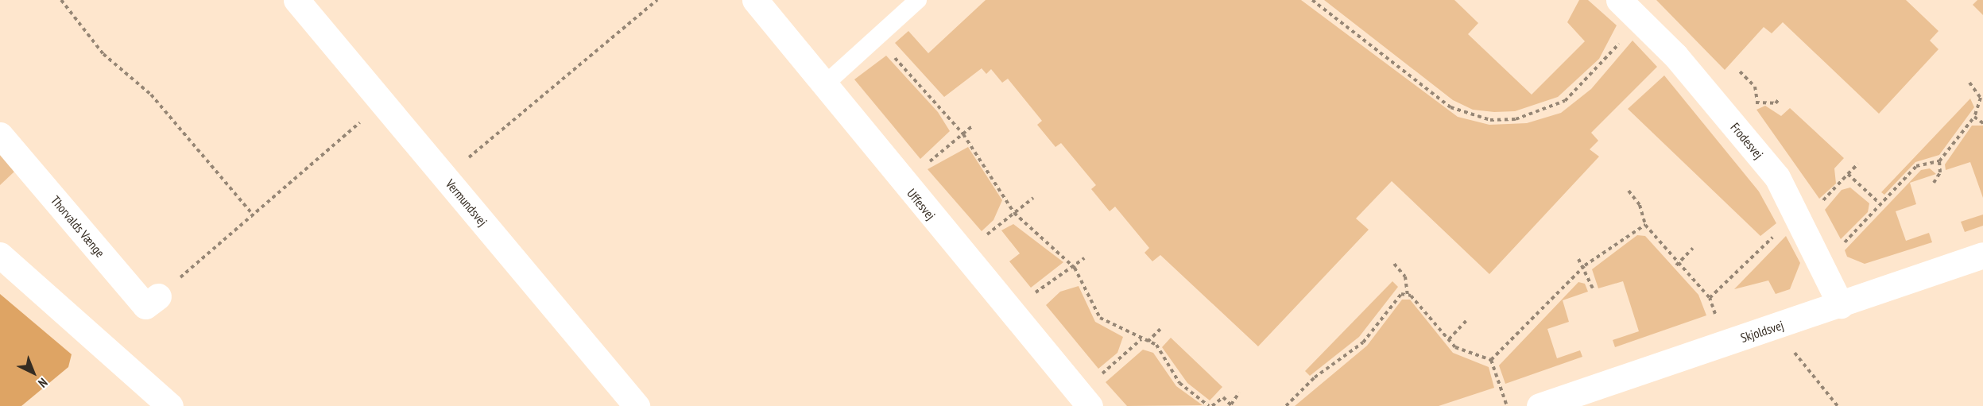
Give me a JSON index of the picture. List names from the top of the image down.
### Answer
{
  "streets": {
    "street": [
      "Frodesvej",
      "Vermundsvej",
      "Uffesvej",
      "Thorvalds Vænge",
      "Skjoldsvej"
    ]
  },
  "crossings": [
    ["Frodesvej", "Skjoldsvej"]
  ],
  "north": "bottom right"
}
